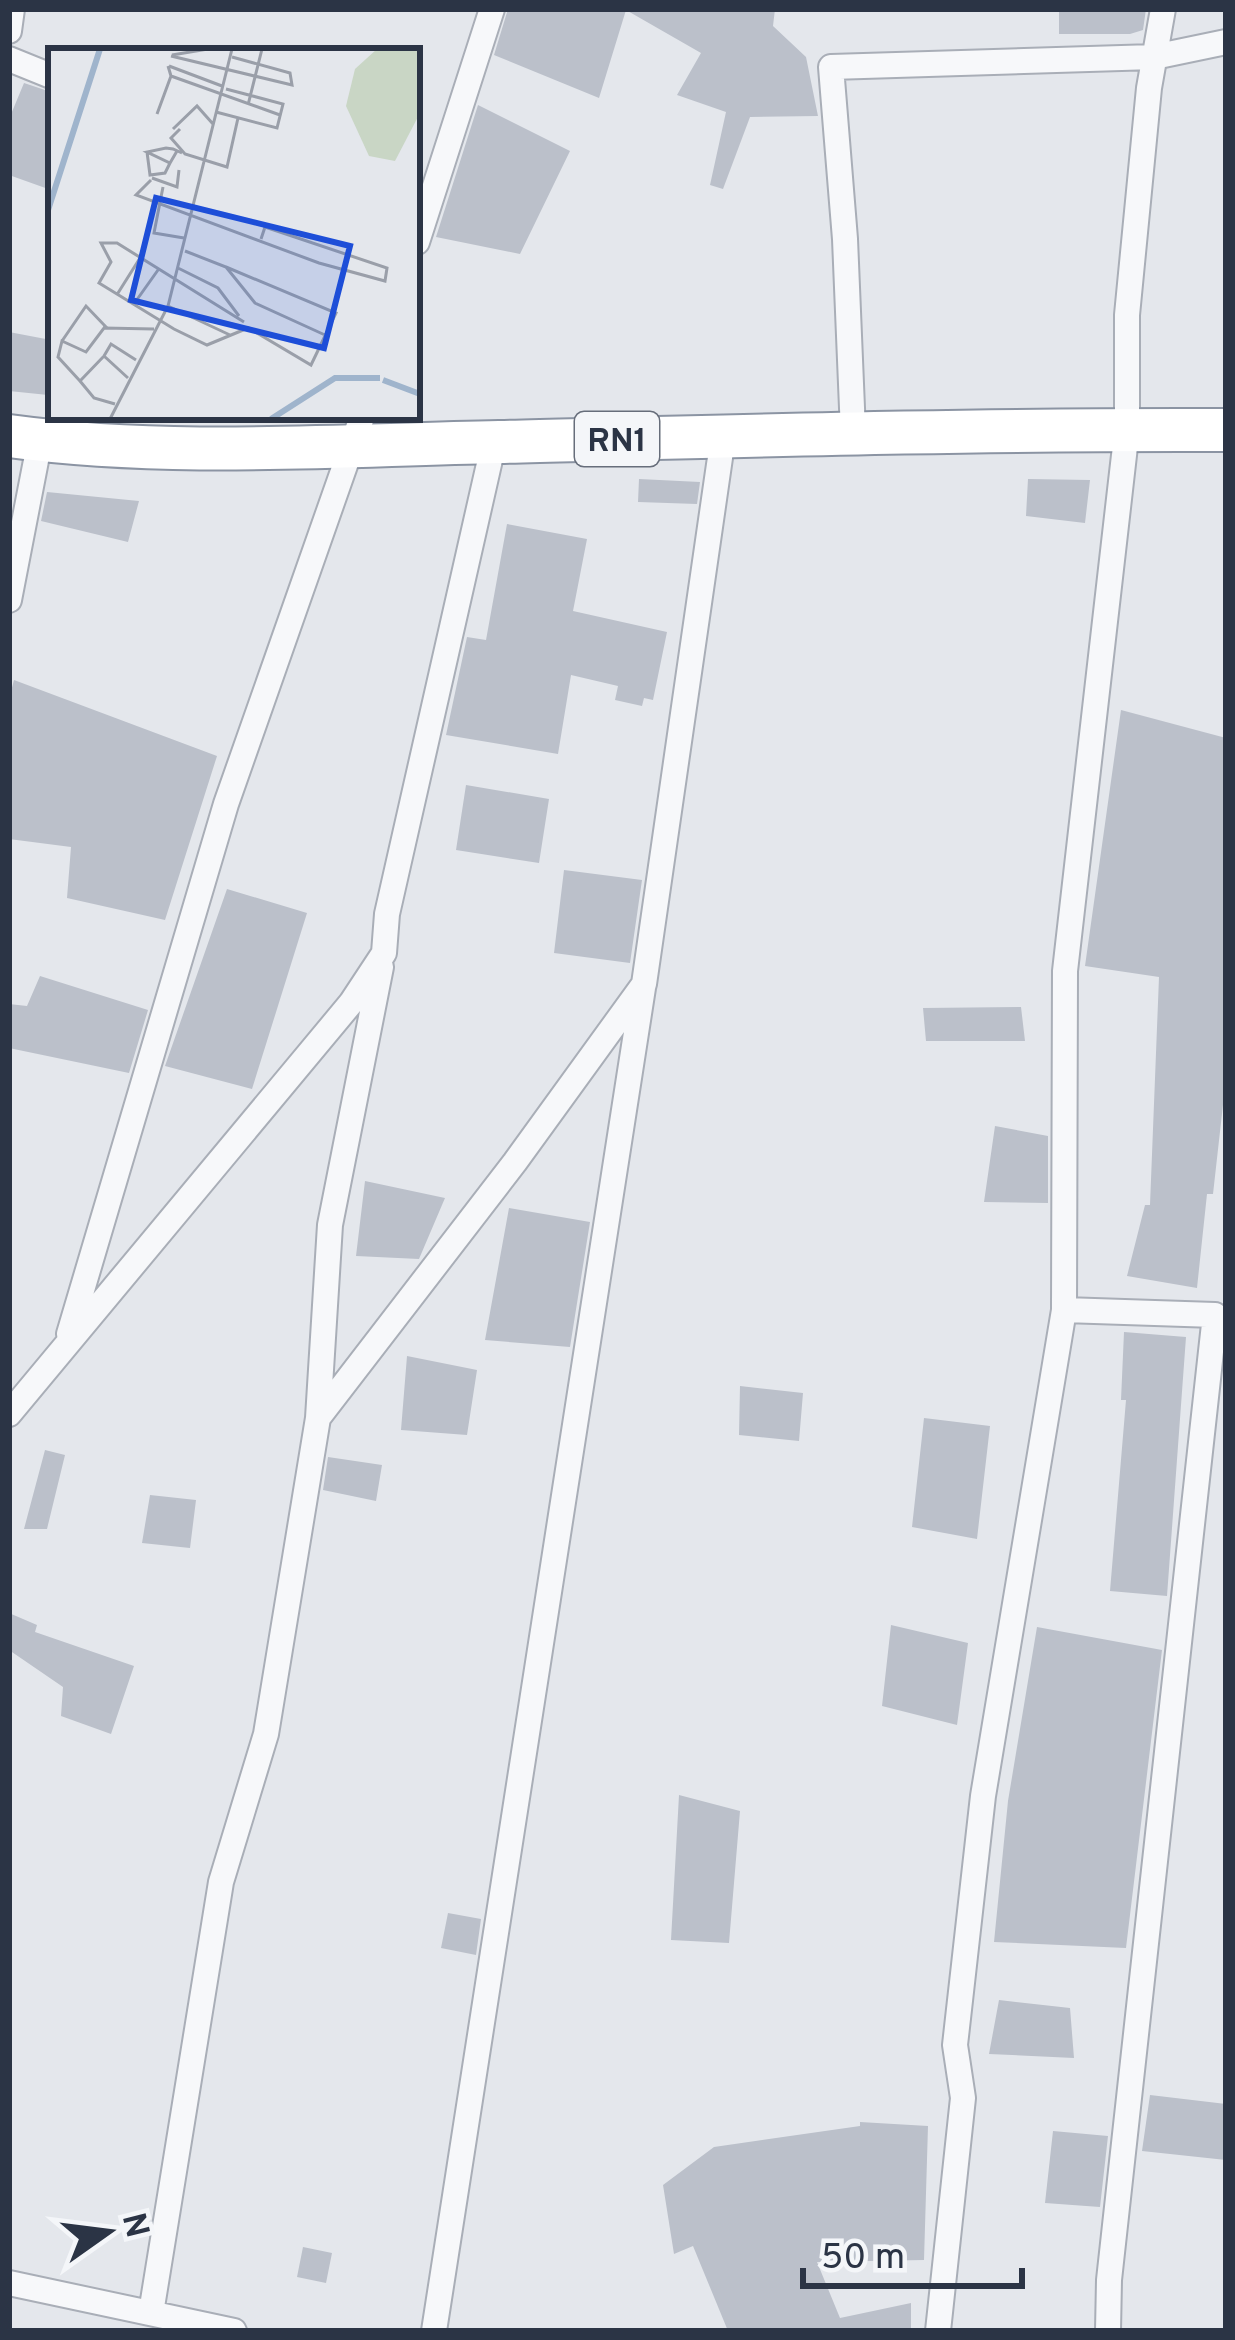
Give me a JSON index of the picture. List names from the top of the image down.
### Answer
{
  "streets": {
    "highway": ["RN1"]
  },
  "scale_bar": "50 m",
  "north": "right"
}
